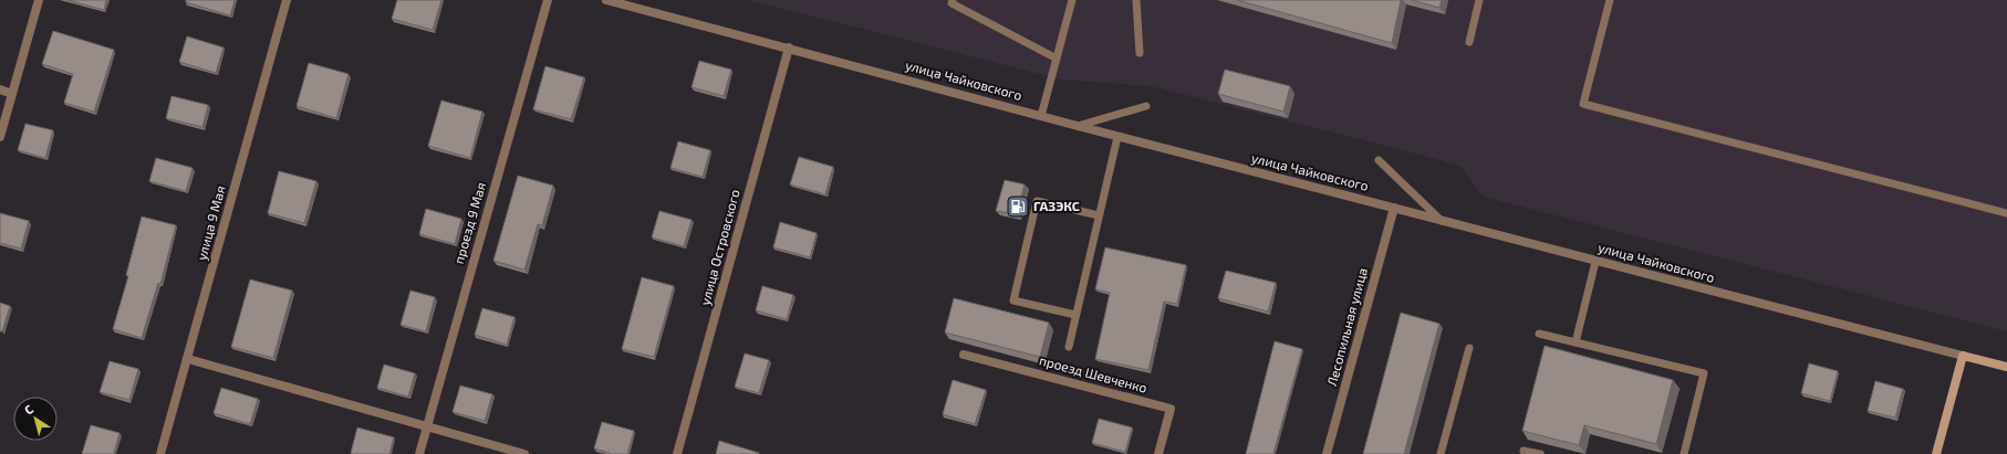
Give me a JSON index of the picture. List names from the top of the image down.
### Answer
{
  "streets": {
    "main road": ["улица Чайковского"],
    "street": [
      "улица 9 Мая",
      "проезд 9 Мая",
      "улица Островского",
      "Лесопильная улица",
      "проезд Шевченко"
    ]
  },
  "crossings": [
    ["улица Чайковского", "улица Островского"],
    ["улица Чайковского", "Лесопильная улица"]
  ],
  "places": {
    "fuel station": ["ГАЗЭКС"]
  },
  "north": "top left"
}
